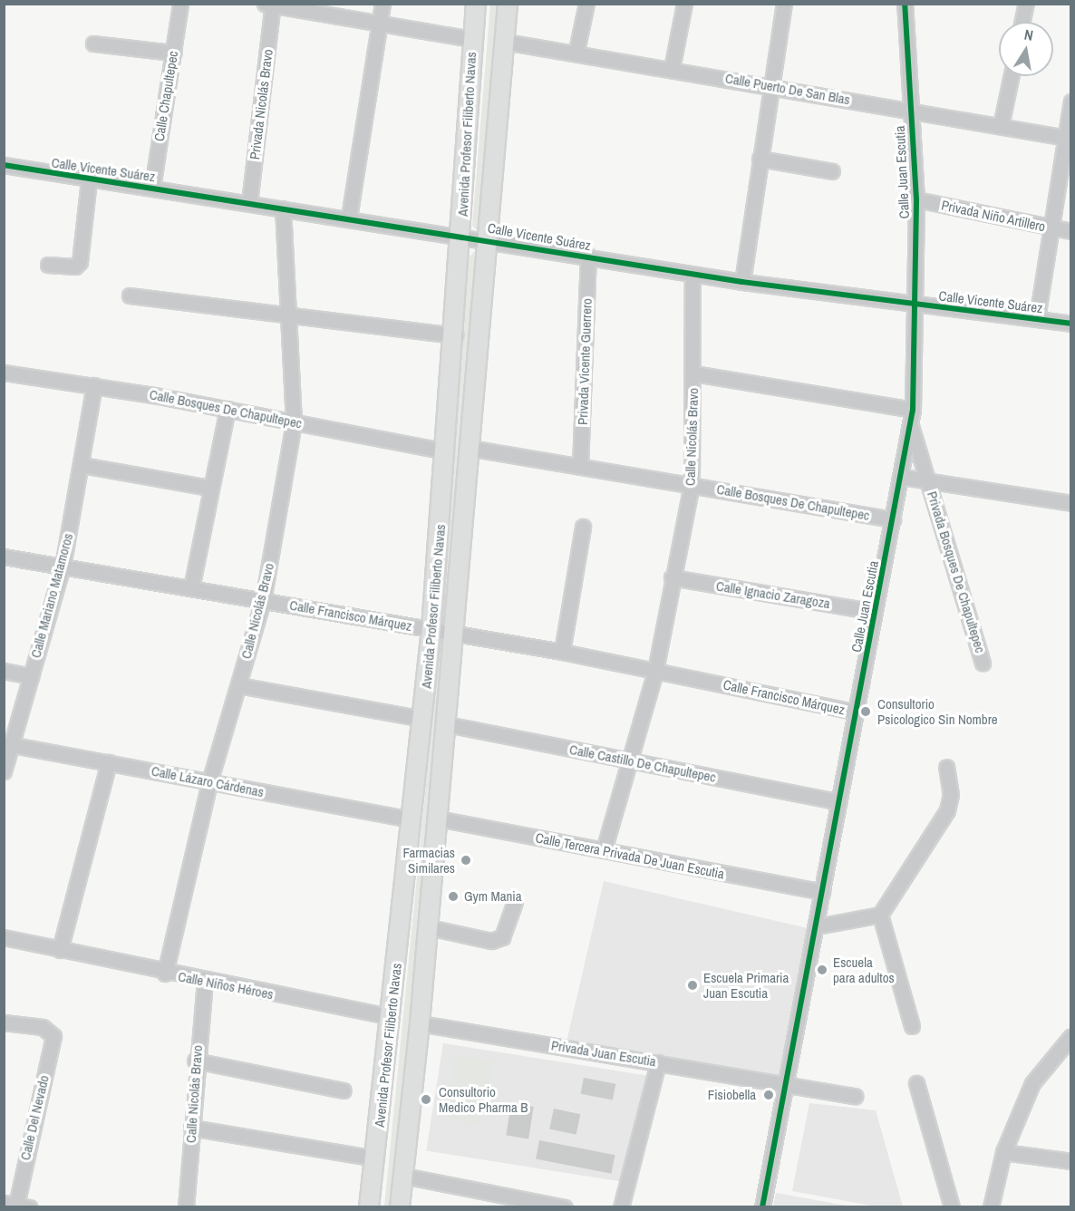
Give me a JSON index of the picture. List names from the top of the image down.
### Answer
{
  "streets": {
    "main road": ["Avenida Profesor Filiberto Navas"],
    "street": [
      "Calle Puerto De San Blas",
      "Calle Chapultepec",
      "Privada Nicolás Bravo",
      "Calle Vicente Suárez",
      "Calle Juan Escutia",
      "Privada Niño Artillero",
      "Privada Vicente Guerrero",
      "Calle Bosques De Chapultepec",
      "Calle Nicolás Bravo",
      "Privada Bosques De Chapultepec",
      "Calle Ignacio Zaragoza",
      "Calle Mariano Matamoros",
      "Calle Francisco Márquez",
      "Calle Castillo De Chapultepec",
      "Calle Lázaro Cárdenas",
      "Calle Tercera Privada De Juan Escutia",
      "Calle Niños Héroes",
      "Privada Juan Escutia",
      "Calle Del Nevado"
    ]
  },
  "crossings": [
    ["Calle Puerto De San Blas", "Avenida Profesor Filiberto Navas"],
    ["Calle Puerto De San Blas", "Calle Juan Escutia"],
    ["Calle Chapultepec", "Calle Vicente Suárez"],
    ["Privada Nicolás Bravo", "Calle Vicente Suárez"],
    ["Avenida Profesor Filiberto Navas", "Calle Vicente Suárez"],
    ["Avenida Profesor Filiberto Navas", "Calle Bosques De Chapultepec"],
    ["Avenida Profesor Filiberto Navas", "Calle Francisco Márquez"],
    ["Avenida Profesor Filiberto Navas", "Calle Castillo De Chapultepec"],
    ["Avenida Profesor Filiberto Navas", "Calle Lázaro Cárdenas"],
    ["Avenida Profesor Filiberto Navas", "Calle Tercera Privada De Juan Escutia"],
    ["Avenida Profesor Filiberto Navas", "Calle Niños Héroes"],
    ["Avenida Profesor Filiberto Navas", "Privada Juan Escutia"],
    ["Calle Vicente Suárez", "Calle Juan Escutia"],
    ["Calle Vicente Suárez", "Privada Vicente Guerrero"],
    ["Calle Vicente Suárez", "Calle Nicolás Bravo"],
    ["Calle Juan Escutia", "Privada Niño Artillero"],
    ["Calle Juan Escutia", "Calle Bosques De Chapultepec"],
    ["Calle Juan Escutia", "Calle Ignacio Zaragoza"],
    ["Calle Juan Escutia", "Calle Francisco Márquez"],
    ["Calle Juan Escutia", "Calle Castillo De Chapultepec"],
    ["Calle Juan Escutia", "Calle Tercera Privada De Juan Escutia"],
    ["Calle Juan Escutia", "Privada Juan Escutia"],
    ["Privada Vicente Guerrero", "Calle Bosques De Chapultepec"],
    ["Calle Bosques De Chapultepec", "Calle Nicolás Bravo"],
    ["Calle Bosques De Chapultepec", "Calle Mariano Matamoros"],
    ["Calle Nicolás Bravo", "Calle Ignacio Zaragoza"],
    ["Calle Nicolás Bravo", "Calle Francisco Márquez"],
    ["Calle Nicolás Bravo", "Calle Castillo De Chapultepec"],
    ["Calle Nicolás Bravo", "Calle Lázaro Cárdenas"],
    ["Calle Nicolás Bravo", "Calle Tercera Privada De Juan Escutia"],
    ["Calle Nicolás Bravo", "Calle Niños Héroes"],
    ["Calle Mariano Matamoros", "Calle Francisco Márquez"],
    ["Calle Mariano Matamoros", "Calle Lázaro Cárdenas"]
  ],
  "places": [
    "Consultorio Psicologico Sin Nombre",
    "Farmacias Similares",
    "Gym Mania",
    "Escuela para adultos",
    "Escuela Primaria Juan Escutia",
    "Fisiobella",
    "Consultorio Medico Pharma B"
  ],
  "north": "top"
}
